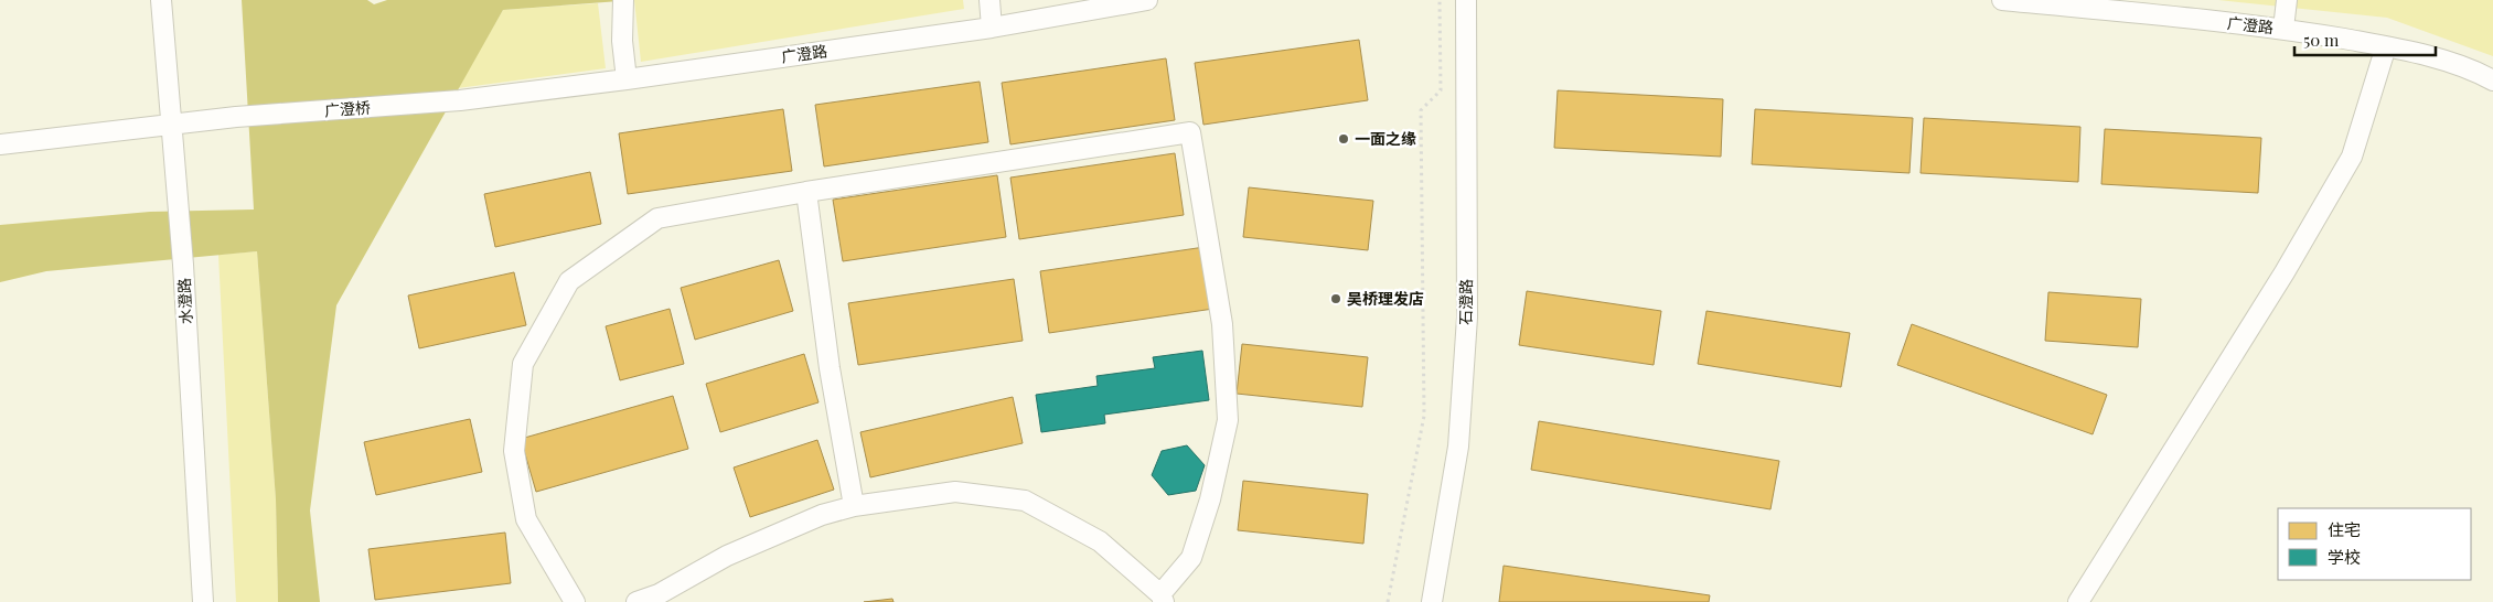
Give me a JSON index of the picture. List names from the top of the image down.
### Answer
{
  "streets": {
    "street": [
      "广澄路",
      "广澄桥",
      "水澄路",
      "石澄路"
    ]
  },
  "crossings": [
    ["广澄路", "广澄桥"],
    ["广澄桥", "水澄路"]
  ],
  "places": ["一面之缘", "吴桥理发店"],
  "legend": ["住宅", "学校"],
  "scale_bar": "50 m"
}
